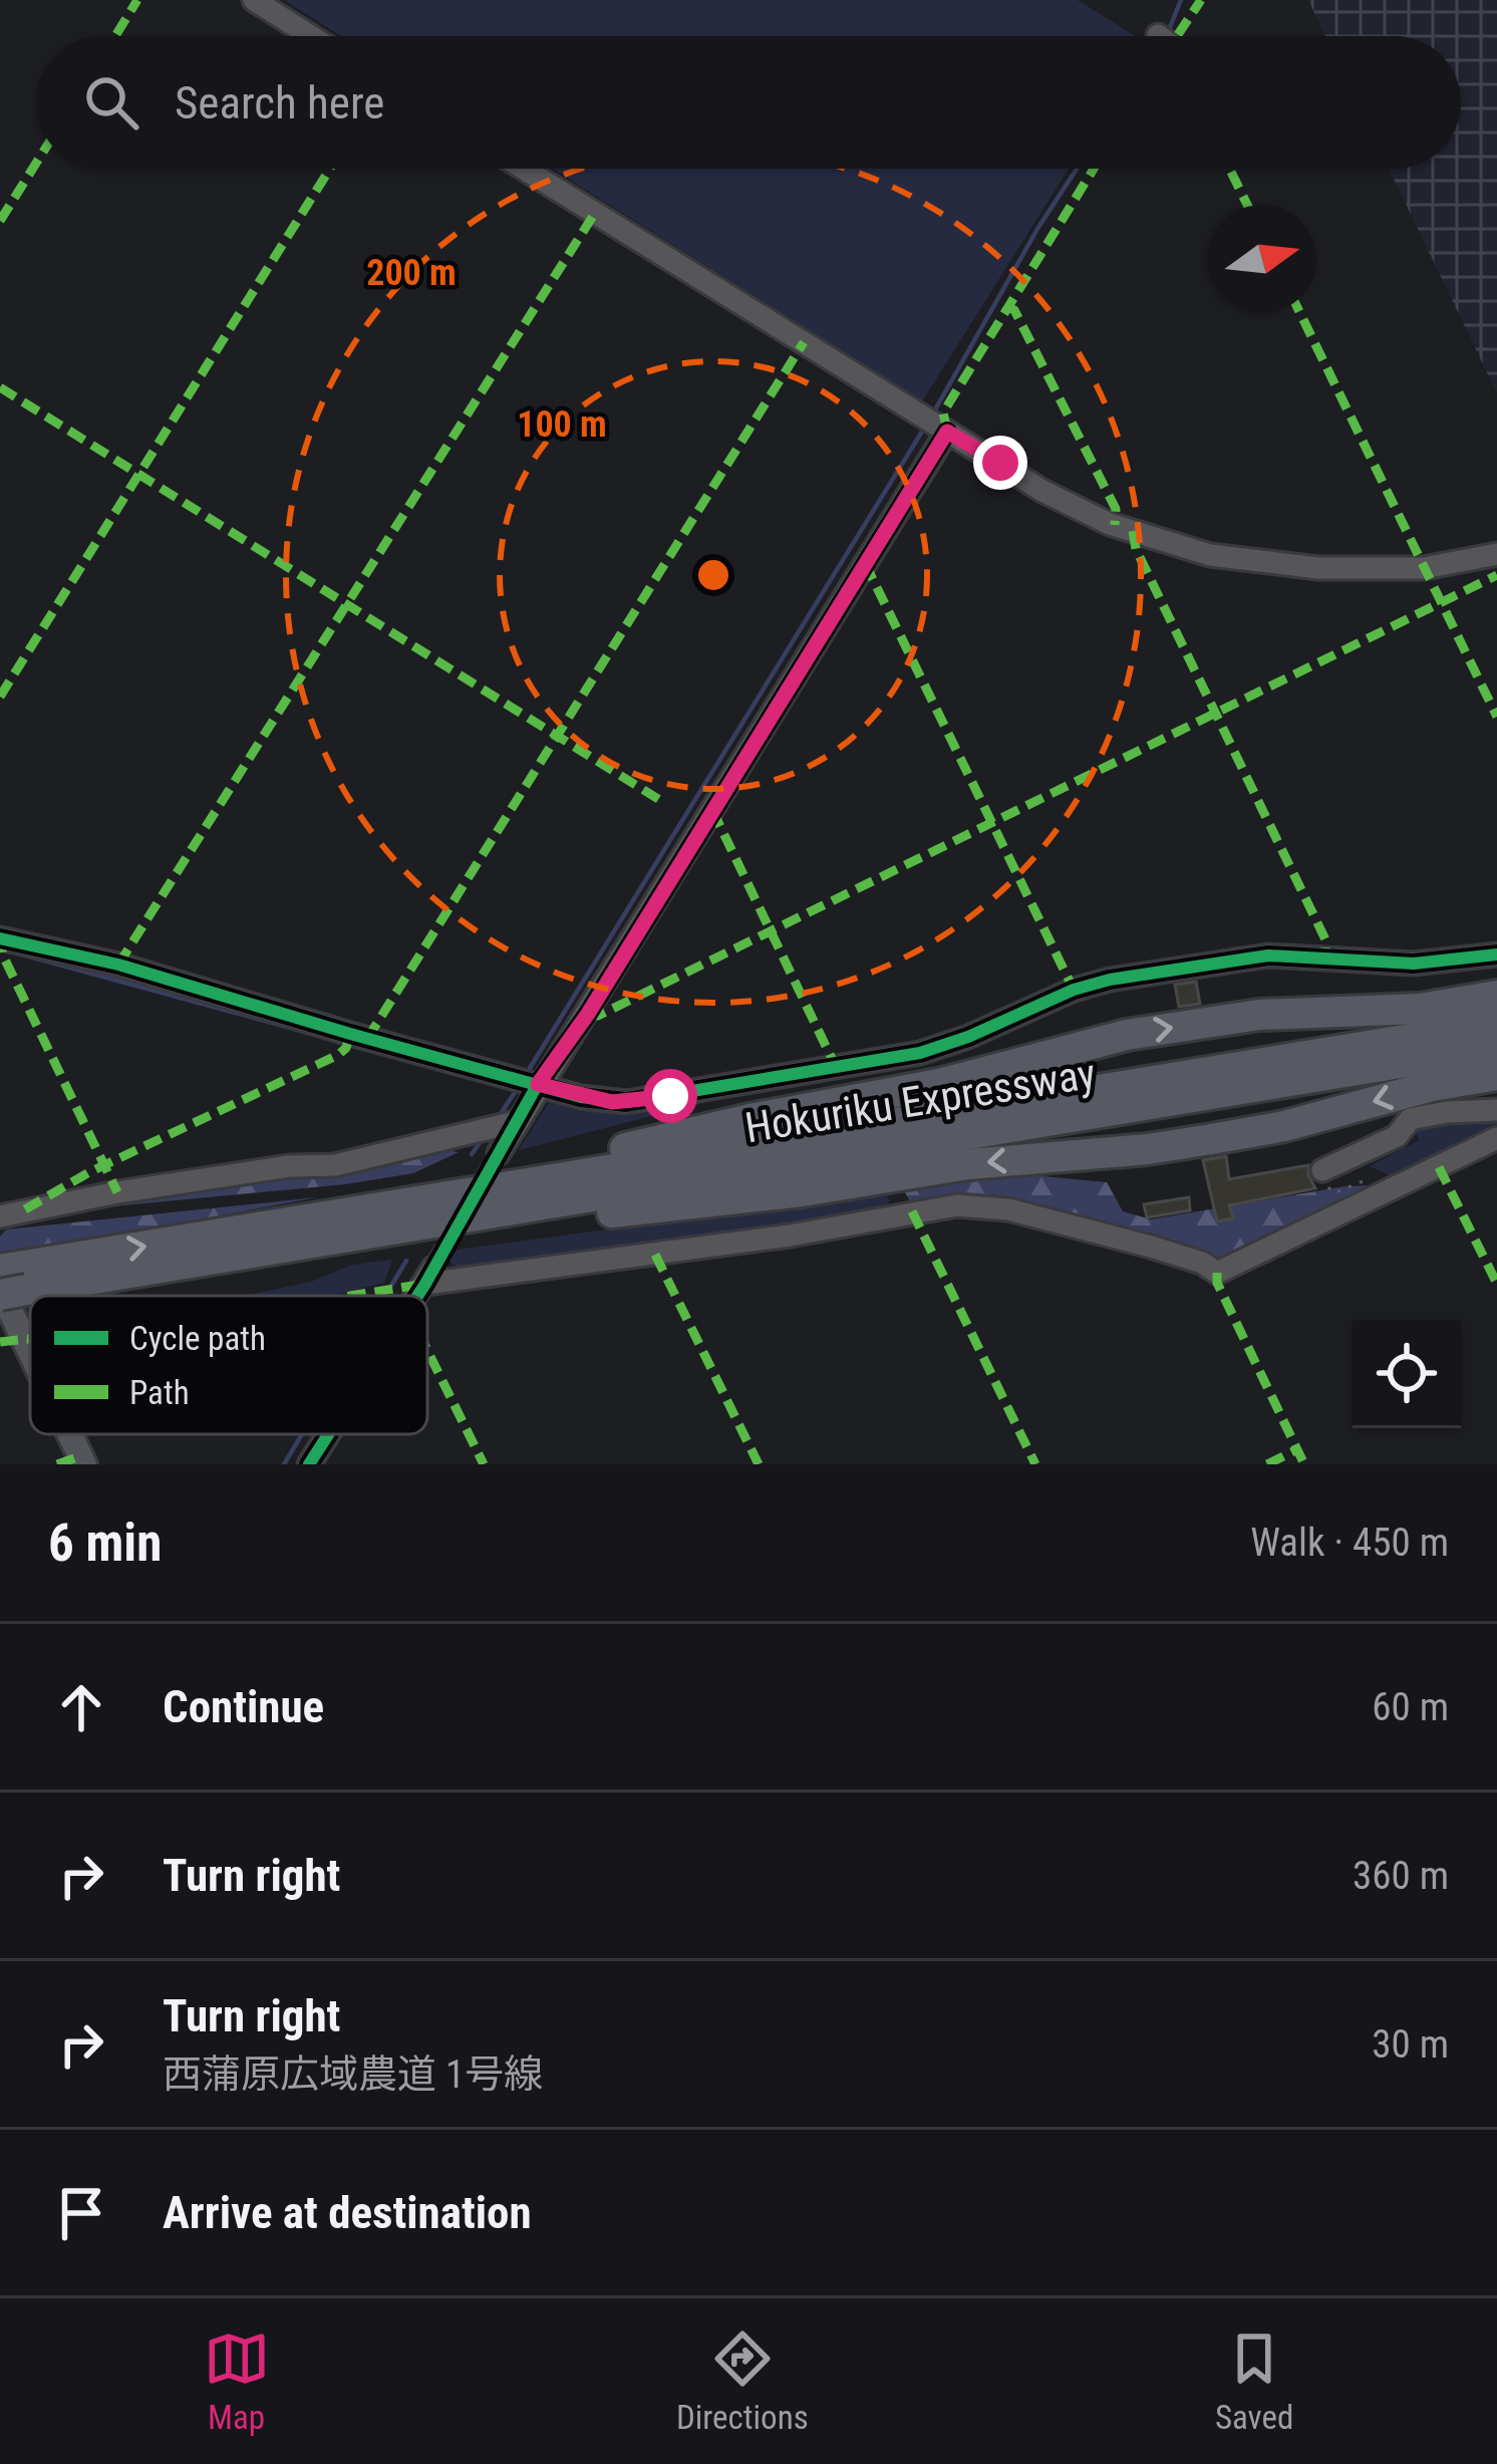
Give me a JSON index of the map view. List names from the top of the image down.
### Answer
{
  "streets": {
    "highway": ["Hokuriku Expressway"]
  },
  "legend": ["Cycle path", "Path"],
  "north": "right",
  "page": {
    "search": "Search here",
    "heading": ["6 min", "Walk · 450 m"],
    "list": [
      ["Continue", "60 m"],
      ["Turn right", "360 m"],
      ["Turn right", "西蒲原広域農道 1号線", "30 m"],
      "Arrive at destination"
    ],
    "nav": ["Map", "Directions", "Saved"]
  },
  "rings": ["200 m", "100 m"]
}
